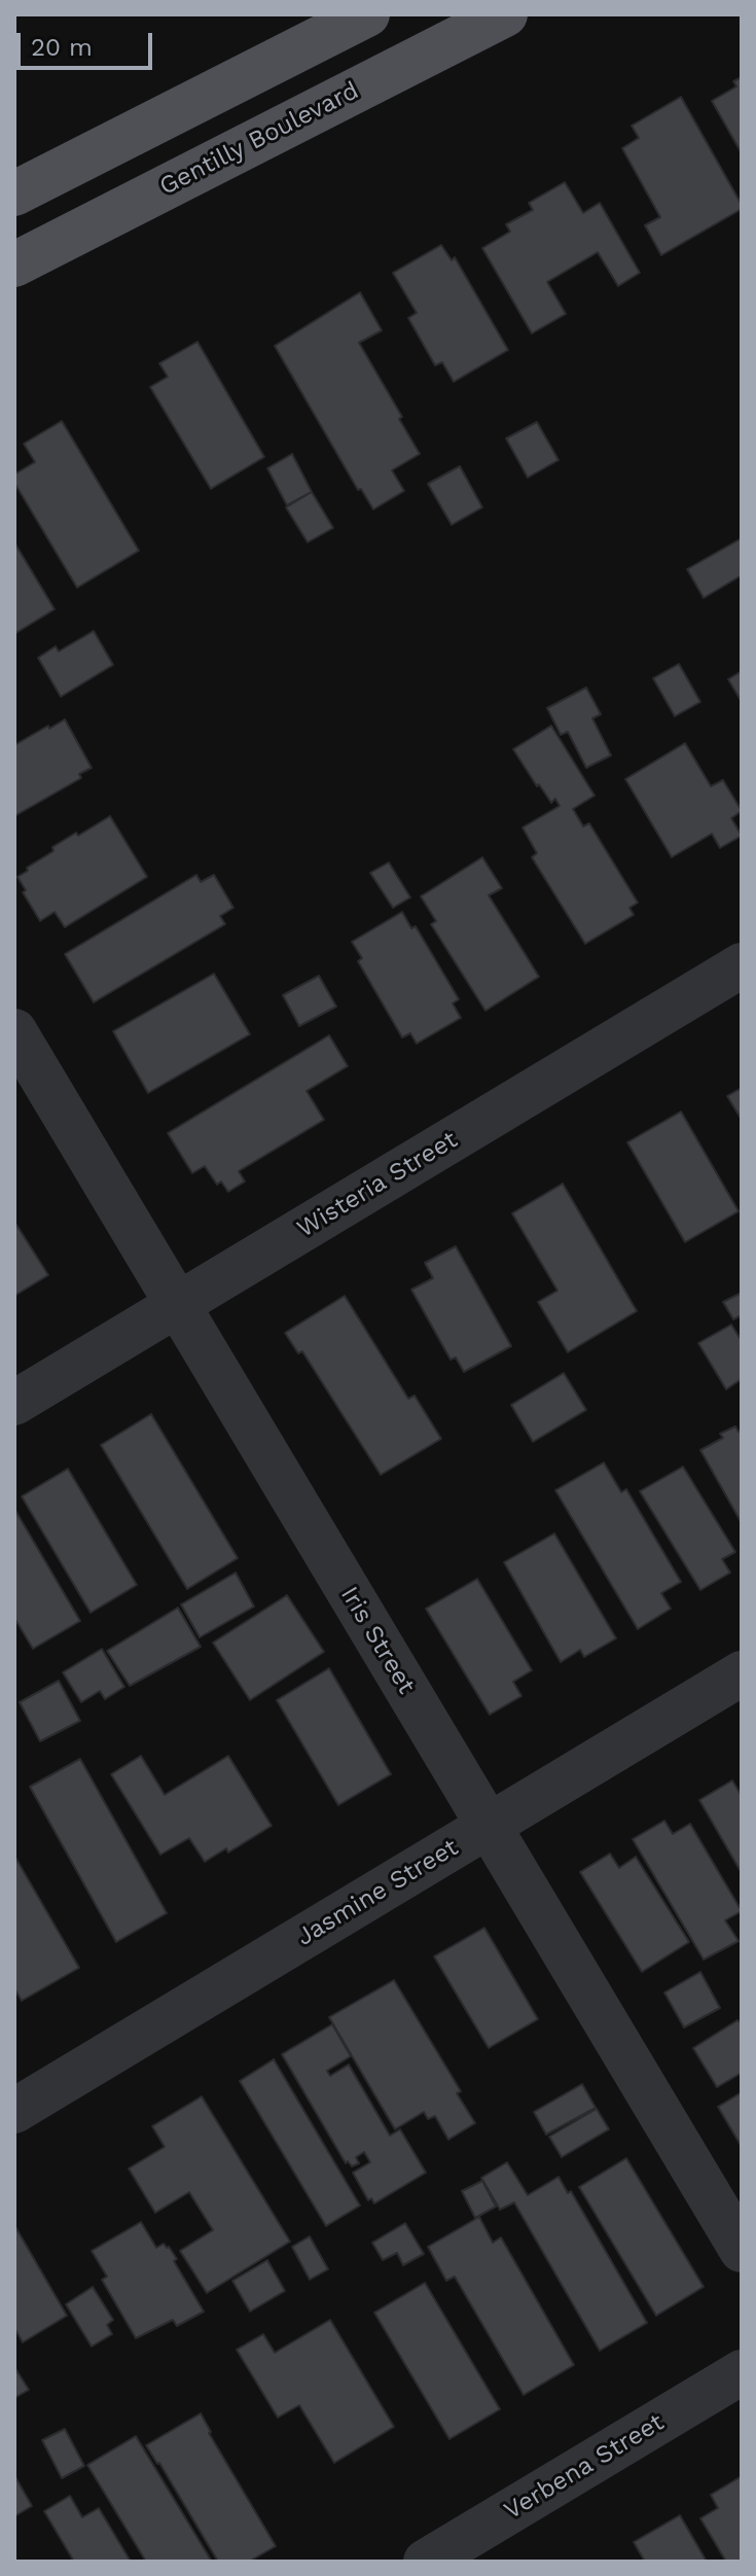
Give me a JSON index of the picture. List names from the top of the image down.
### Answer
{
  "streets": {
    "main road": ["Gentilly Boulevard"],
    "street": [
      "Wisteria Street",
      "Iris Street",
      "Jasmine Street",
      "Verbena Street"
    ]
  },
  "crossings": [
    ["Wisteria Street", "Iris Street"],
    ["Iris Street", "Jasmine Street"]
  ],
  "scale_bar": "20 m"
}
